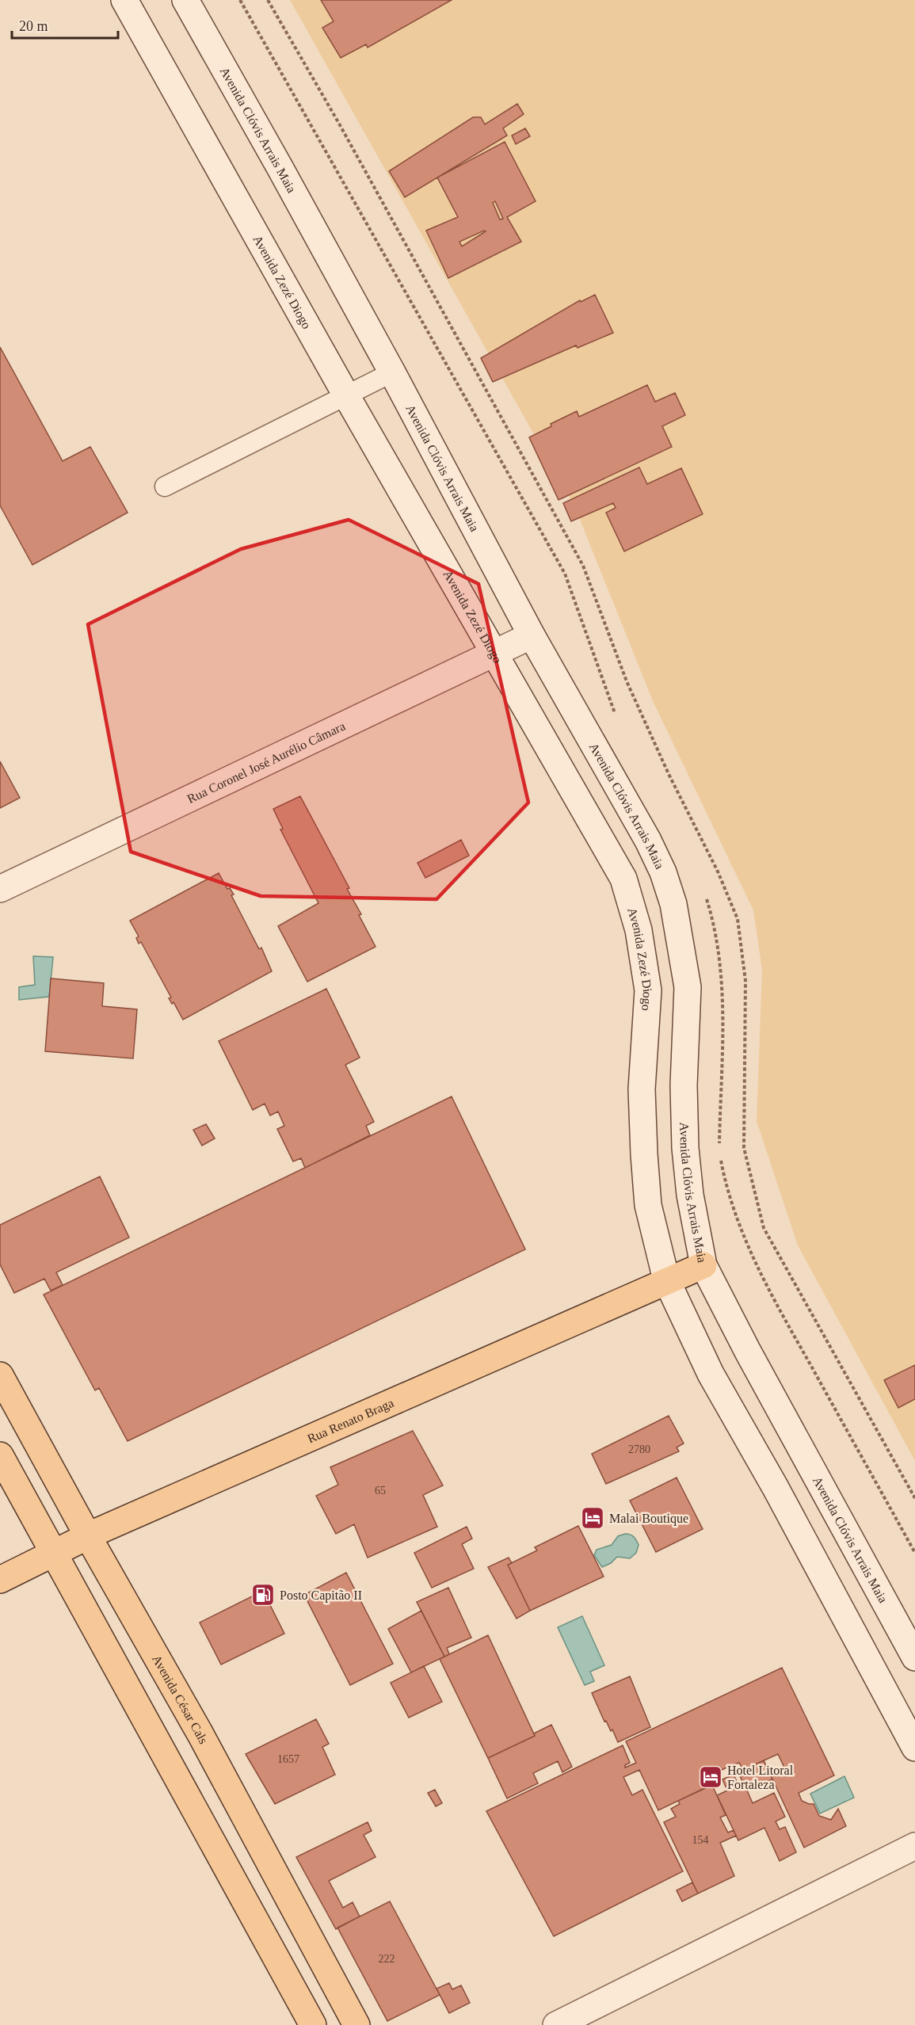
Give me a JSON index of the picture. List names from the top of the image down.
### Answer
{
  "streets": {
    "main road": [
      "Avenida Clóvis Arrais Maia",
      "Avenida Zezé Diogo",
      "Rua Coronel José Aurélio Câmara",
      "Rua Renato Braga",
      "Avenida César Cals"
    ]
  },
  "crossings": [
    ["Avenida Clóvis Arrais Maia", "Rua Coronel José Aurélio Câmara"],
    ["Avenida Clóvis Arrais Maia", "Rua Renato Braga"],
    ["Avenida Zezé Diogo", "Rua Coronel José Aurélio Câmara"],
    ["Avenida Zezé Diogo", "Rua Renato Braga"],
    ["Rua Renato Braga", "Avenida César Cals"]
  ],
  "places": {
    "hotel": ["Malai Boutique", "Hotel Litoral Fortaleza"],
    "fuel station": ["Posto Capitão II"]
  },
  "house_numbers": [
    "2780",
    "65",
    "1657",
    "154",
    "222"
  ],
  "scale_bar": "20 m"
}
